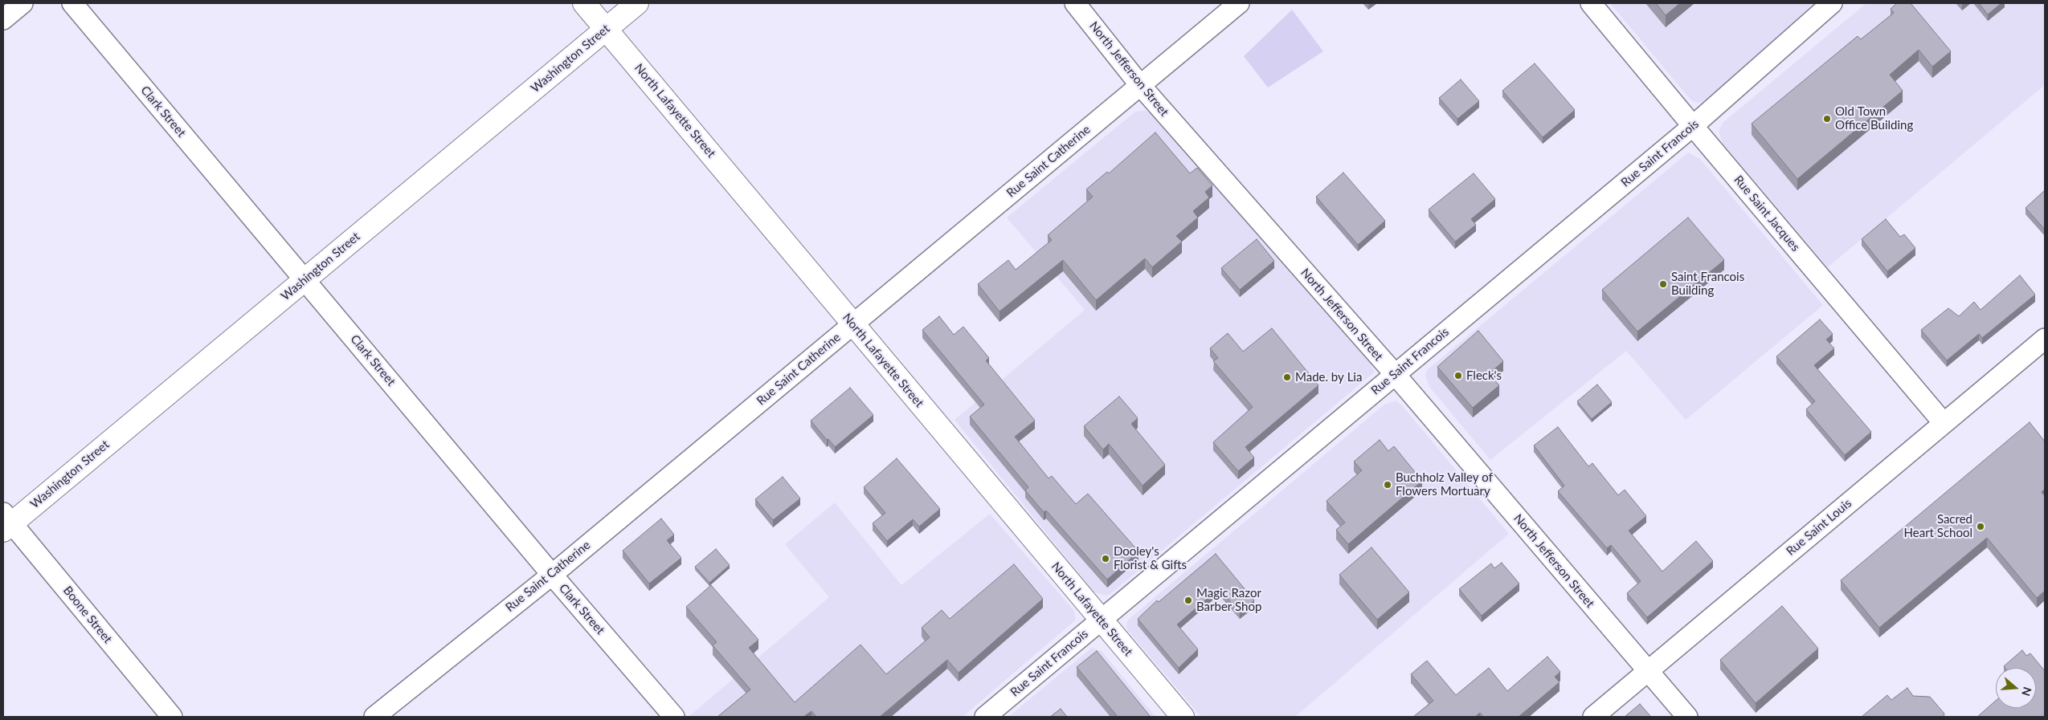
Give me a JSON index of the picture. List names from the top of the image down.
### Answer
{
  "streets": {
    "street": [
      "Washington Street",
      "North Jefferson Street",
      "North Lafayette Street",
      "Clark Street",
      "Rue Saint Francois",
      "Rue Saint Catherine",
      "Rue Saint Jacques",
      "Rue Saint Louis",
      "Boone Street"
    ]
  },
  "crossings": [
    ["Washington Street", "North Lafayette Street"],
    ["Washington Street", "Clark Street"],
    ["Washington Street", "Boone Street"],
    ["North Jefferson Street", "Rue Saint Francois"],
    ["North Jefferson Street", "Rue Saint Catherine"],
    ["North Jefferson Street", "Rue Saint Louis"],
    ["North Lafayette Street", "Rue Saint Francois"],
    ["North Lafayette Street", "Rue Saint Catherine"],
    ["Clark Street", "Rue Saint Catherine"],
    ["Rue Saint Francois", "Rue Saint Jacques"],
    ["Rue Saint Jacques", "Rue Saint Louis"]
  ],
  "places": [
    "Old Town Office Building",
    "Saint Francois Building",
    "Fleck's",
    "Made. by Lia",
    "Buchholz Valley of Flowers Mortuary",
    "Sacred Heart School",
    "Dooley's Florist & Gifts",
    "Magic Razor Barber Shop"
  ],
  "north": "right"
}
